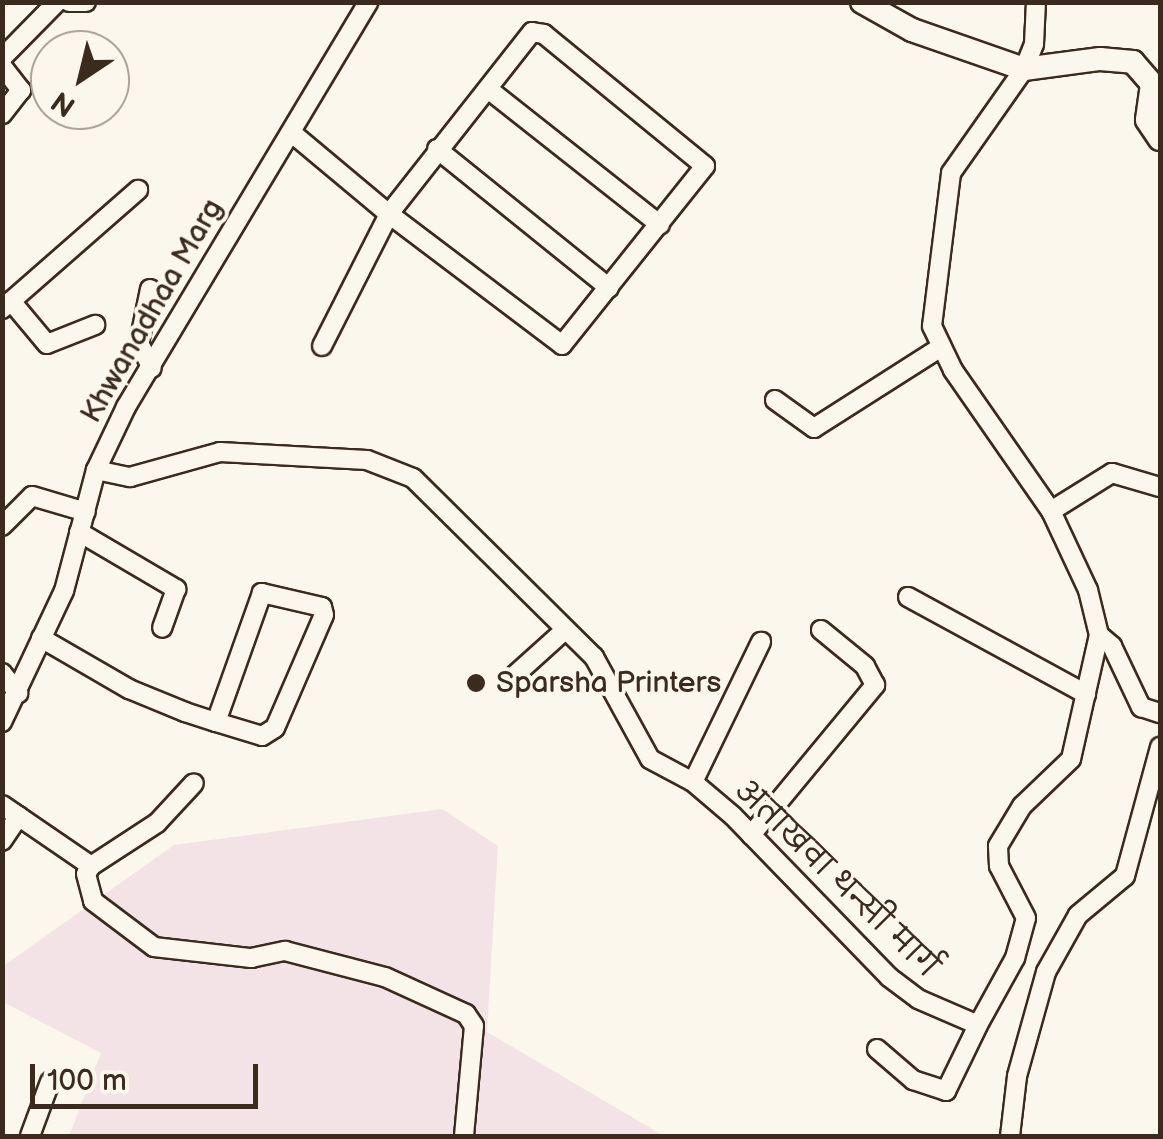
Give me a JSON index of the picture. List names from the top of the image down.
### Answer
{
  "streets": {
    "street": ["Khwanadhaa Marg", "अताखवा थन्सी मार्ग"]
  },
  "crossings": [
    ["Khwanadhaa Marg", "अताखवा थन्सी मार्ग"]
  ],
  "places": ["Sparsha Printers"],
  "scale_bar": "100 m",
  "north": "bottom left"
}
